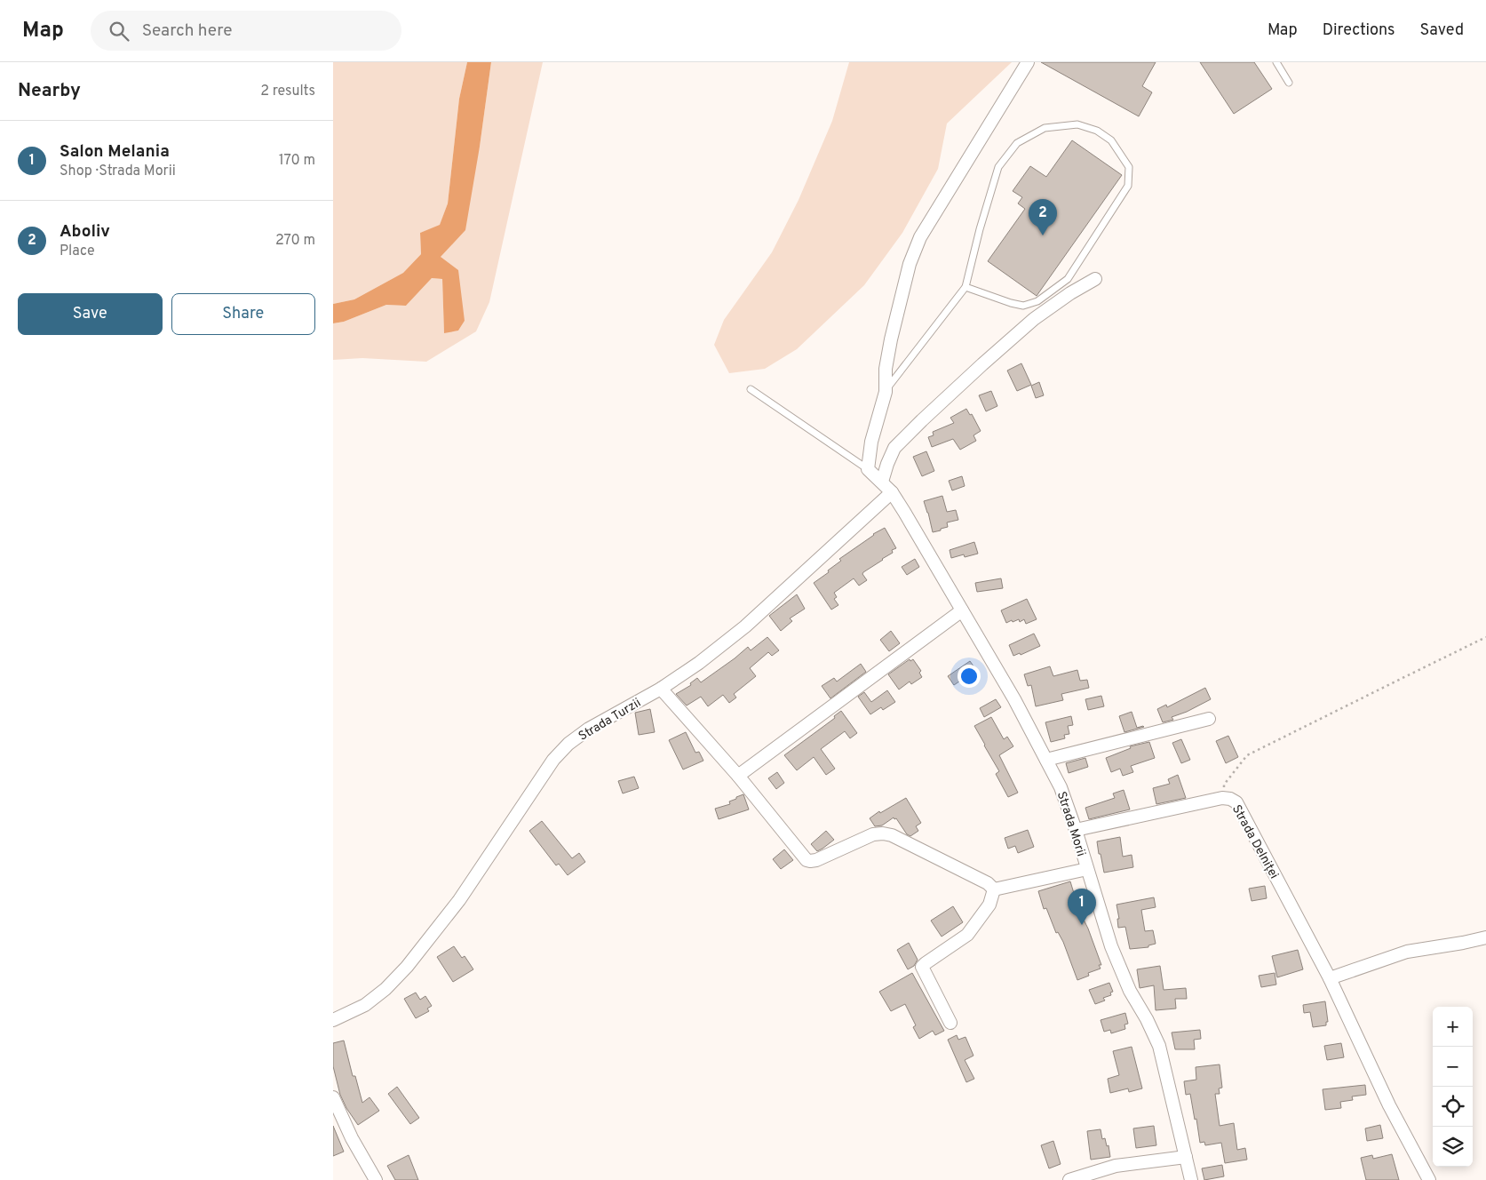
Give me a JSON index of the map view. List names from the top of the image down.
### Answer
{
  "streets": {
    "street": ["Strada Turzii", "Strada Morii", "Strada Delniței"]
  },
  "crossings": [
    ["Strada Turzii", "Strada Morii"],
    ["Strada Morii", "Strada Delniței"]
  ],
  "page": {
    "header": "Map",
    "search": "Search here",
    "nav": ["Map", "Directions", "Saved"],
    "heading": ["Nearby", "2 results"],
    "list": [
      {
        "mark": "1",
        "name": "Salon Melania",
        "note": "Shop · Strada Morii",
        "value": "170 m"
      },
      {
        "mark": "2",
        "name": "Aboliv",
        "note": "Place",
        "value": "270 m"
      }
    ],
    "pins": ["2", "1"],
    "buttons": ["Save", "Share"],
    "map_buttons": ["+", "−"]
  }
}
